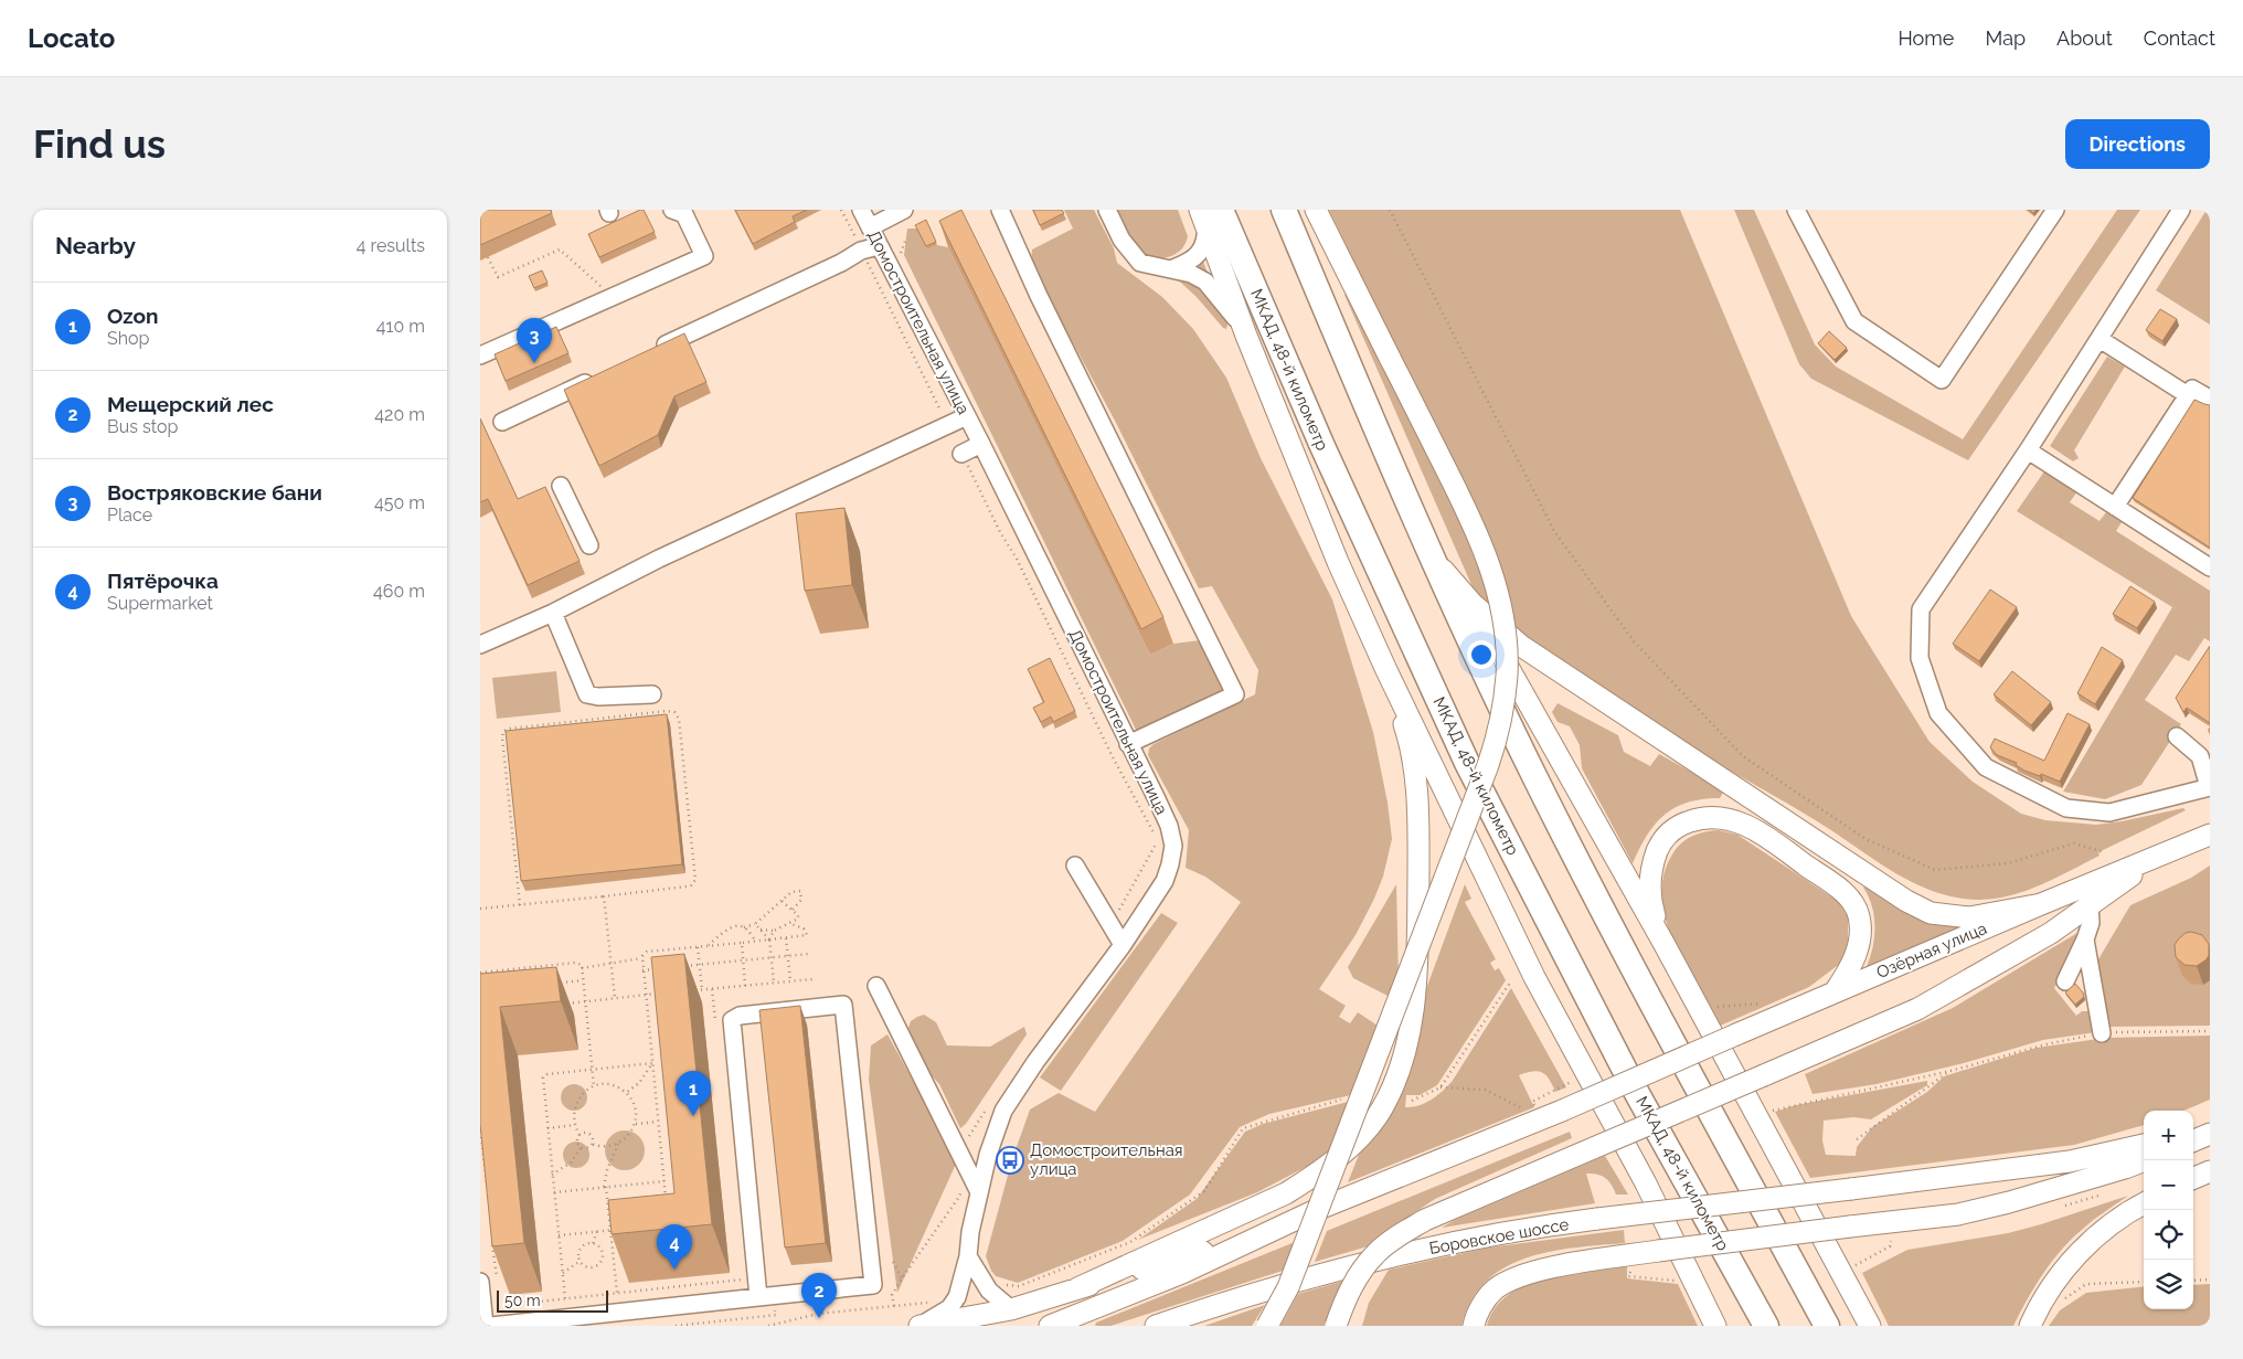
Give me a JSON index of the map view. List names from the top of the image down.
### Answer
{
  "streets": {
    "highway": ["МКАД, 48-й километр"],
    "main road": ["Озёрная улица", "Боровское шоссе"],
    "street": ["Домостроительная улица"]
  },
  "places": {
    "bus stop": ["Домостроительная улица"]
  },
  "scale_bar": "50 m",
  "page": {
    "header": "Locato",
    "nav": [
      "Home",
      "Map",
      "About",
      "Contact"
    ],
    "buttons": "Directions",
    "title": "Find us",
    "heading": ["Nearby", "4 results"],
    "list": [
      {
        "mark": "1",
        "name": "Ozon",
        "note": "Shop",
        "value": "410 m"
      },
      {
        "mark": "2",
        "name": "Мещерский лес",
        "note": "Bus stop",
        "value": "420 m"
      },
      {
        "mark": "3",
        "name": "Востряковские бани",
        "note": "Place",
        "value": "450 m"
      },
      {
        "mark": "4",
        "name": "Пятёрочка",
        "note": "Supermarket",
        "value": "460 m"
      }
    ],
    "pins": [
      "3",
      "1",
      "4",
      "2"
    ],
    "map_buttons": ["+", "−"],
    "scale": "50 m"
  }
}
